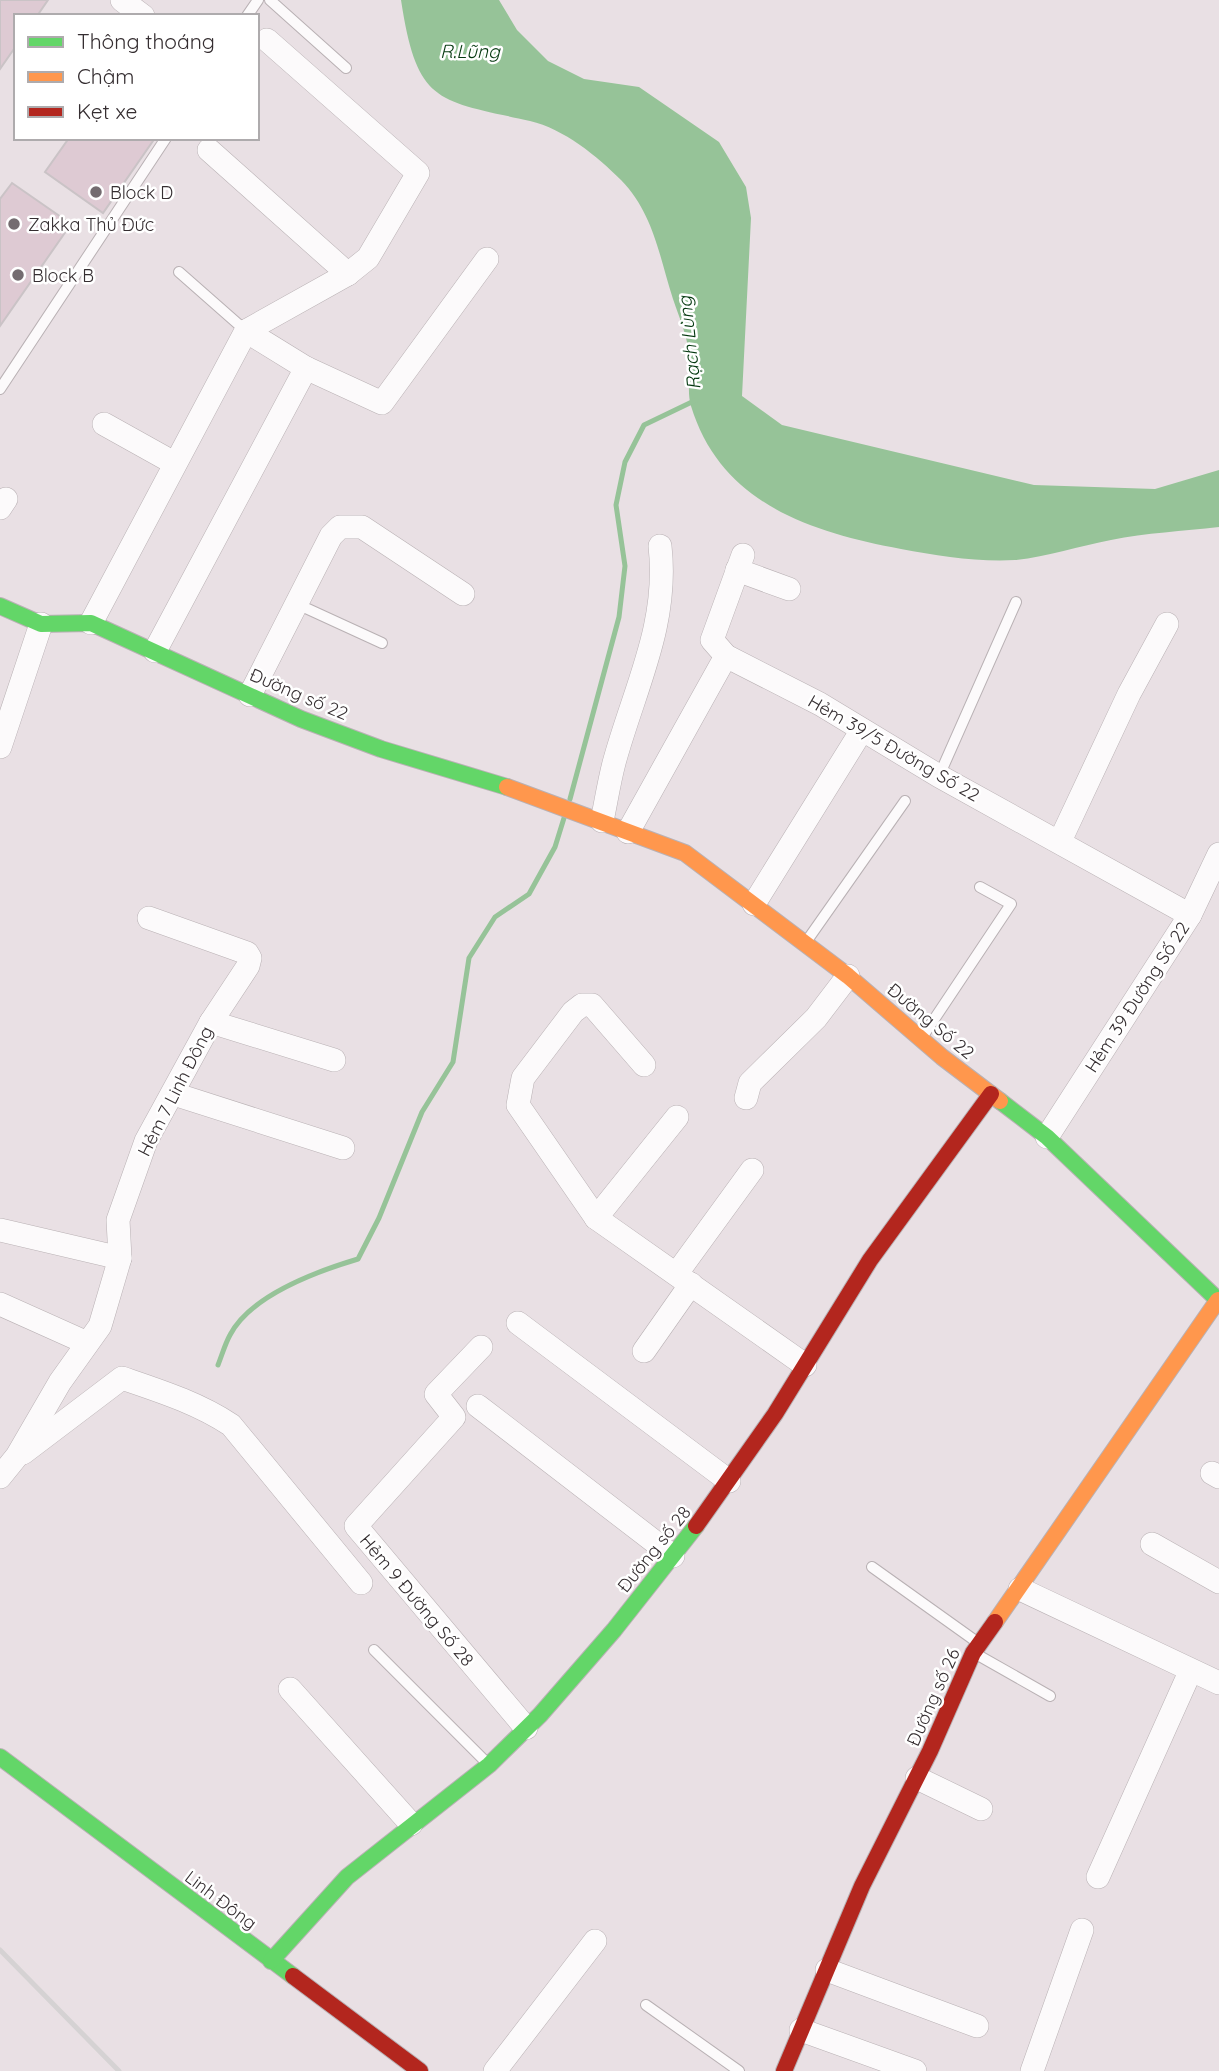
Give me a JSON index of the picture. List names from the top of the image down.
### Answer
{
  "streets": {
    "street": [
      "Đường số 22",
      "Hẻm 39/5 Đường Số 22",
      "Hẻm 39 Đường Số 22",
      "Đường Số 22",
      "Hẻm 7 Linh Đông",
      "Đường số 28",
      "Hẻm 9 Đường Số 28",
      "Đường số 26",
      "Linh Đông"
    ]
  },
  "crossings": [
    ["Đường số 22", "Đường Số 22"],
    ["Hẻm 39/5 Đường Số 22", "Hẻm 39 Đường Số 22"],
    ["Hẻm 39 Đường Số 22", "Đường Số 22"],
    ["Đường Số 22", "Đường số 28"],
    ["Đường Số 22", "Đường số 26"],
    ["Đường số 28", "Hẻm 9 Đường Số 28"],
    ["Đường số 28", "Linh Đông"]
  ],
  "water": ["R.Lũng", "Rạch Lùng"],
  "places": ["Block D", "Zakka Thủ Đức", "Block B"],
  "legend": ["Thông thoáng", "Chậm", "Kẹt xe"]
}
